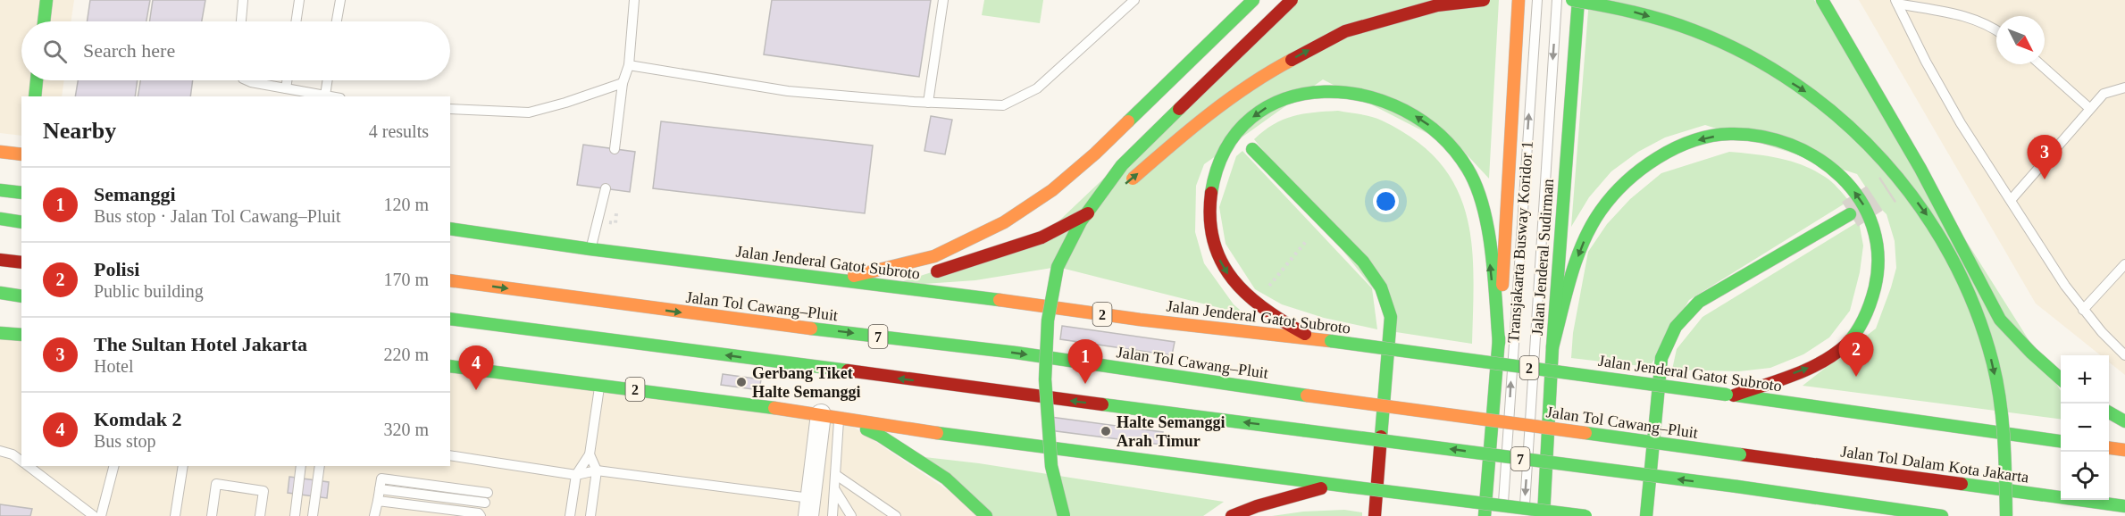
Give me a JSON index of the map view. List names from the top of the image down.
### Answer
{
  "streets": {
    "main road": [
      "Jalan Jenderal Sudirman",
      "Jalan Jenderal Gatot Subroto",
      "Jalan Tol Cawang–Pluit",
      "2",
      "7",
      "Jalan Tol Dalam Kota Jakarta"
    ],
    "lane": ["Transjakarta Busway Koridor 1"]
  },
  "crossings": [
    ["Jalan Tol Cawang–Pluit", "Jalan Tol Dalam Kota Jakarta"]
  ],
  "places": ["Gerbang Tiket Halte Semanggi", "Halte Semanggi Arah Timur"],
  "north": "bottom right",
  "page": {
    "search": "Search here",
    "heading": ["Nearby", "4 results"],
    "pins": [
      "3",
      "2",
      "1",
      "4"
    ],
    "list": [
      {
        "mark": "1",
        "name": "Semanggi",
        "note": "Bus stop · Jalan Tol Cawang–Pluit",
        "value": "120 m"
      },
      {
        "mark": "2",
        "name": "Polisi",
        "note": "Public building",
        "value": "170 m"
      },
      {
        "mark": "3",
        "name": "The Sultan Hotel Jakarta",
        "note": "Hotel",
        "value": "220 m"
      },
      {
        "mark": "4",
        "name": "Komdak 2",
        "note": "Bus stop",
        "value": "320 m"
      }
    ],
    "map_buttons": ["+", "−"]
  }
}
